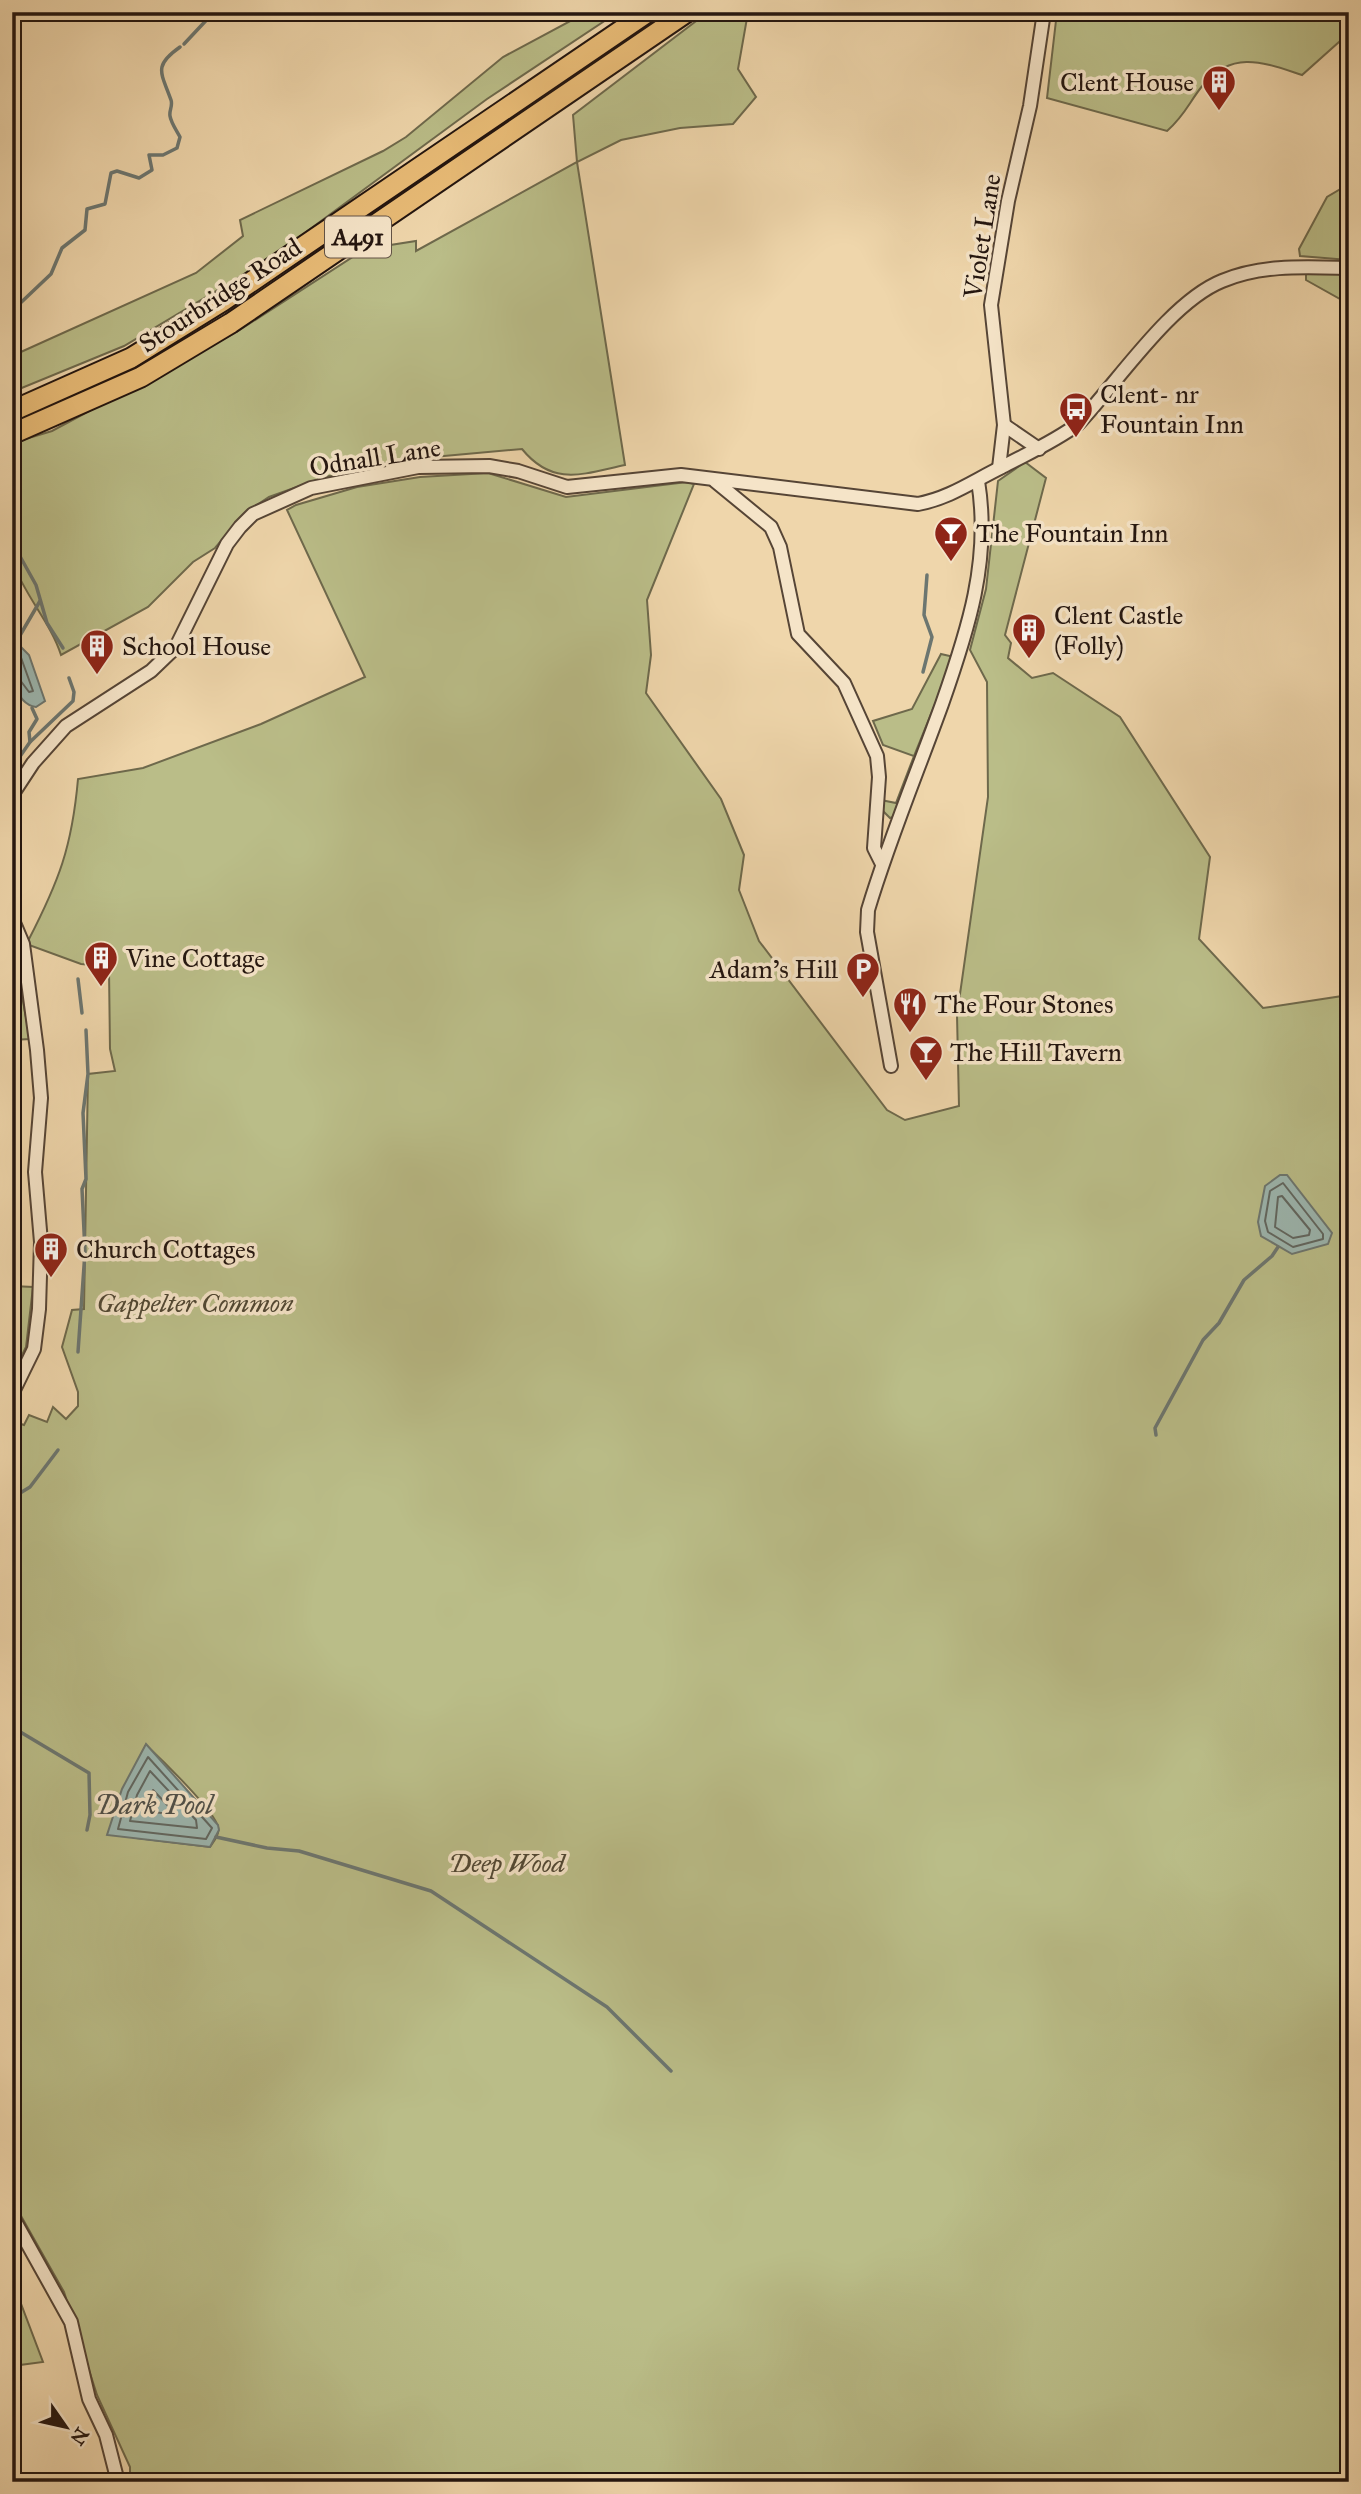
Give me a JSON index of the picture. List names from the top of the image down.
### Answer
{
  "streets": {
    "highway": ["A491", "Stourbridge Road"],
    "street": ["Violet Lane", "Odnall Lane"]
  },
  "crossings": [
    ["Violet Lane", "Odnall Lane"]
  ],
  "water": ["Dark Pool"],
  "parks": ["Gappelter Common", "Deep Wood"],
  "places": {
    "building": [
      "Clent House",
      "Clent Castle (Folly)",
      "School House",
      "Vine Cottage",
      "Church Cottages"
    ],
    "bus stop": ["Clent- nr Fountain Inn"],
    "bar": ["The Fountain Inn", "The Hill Tavern"],
    "parking": ["Adam's Hill"],
    "restaurant": ["The Four Stones"]
  },
  "north": "bottom right"
}
